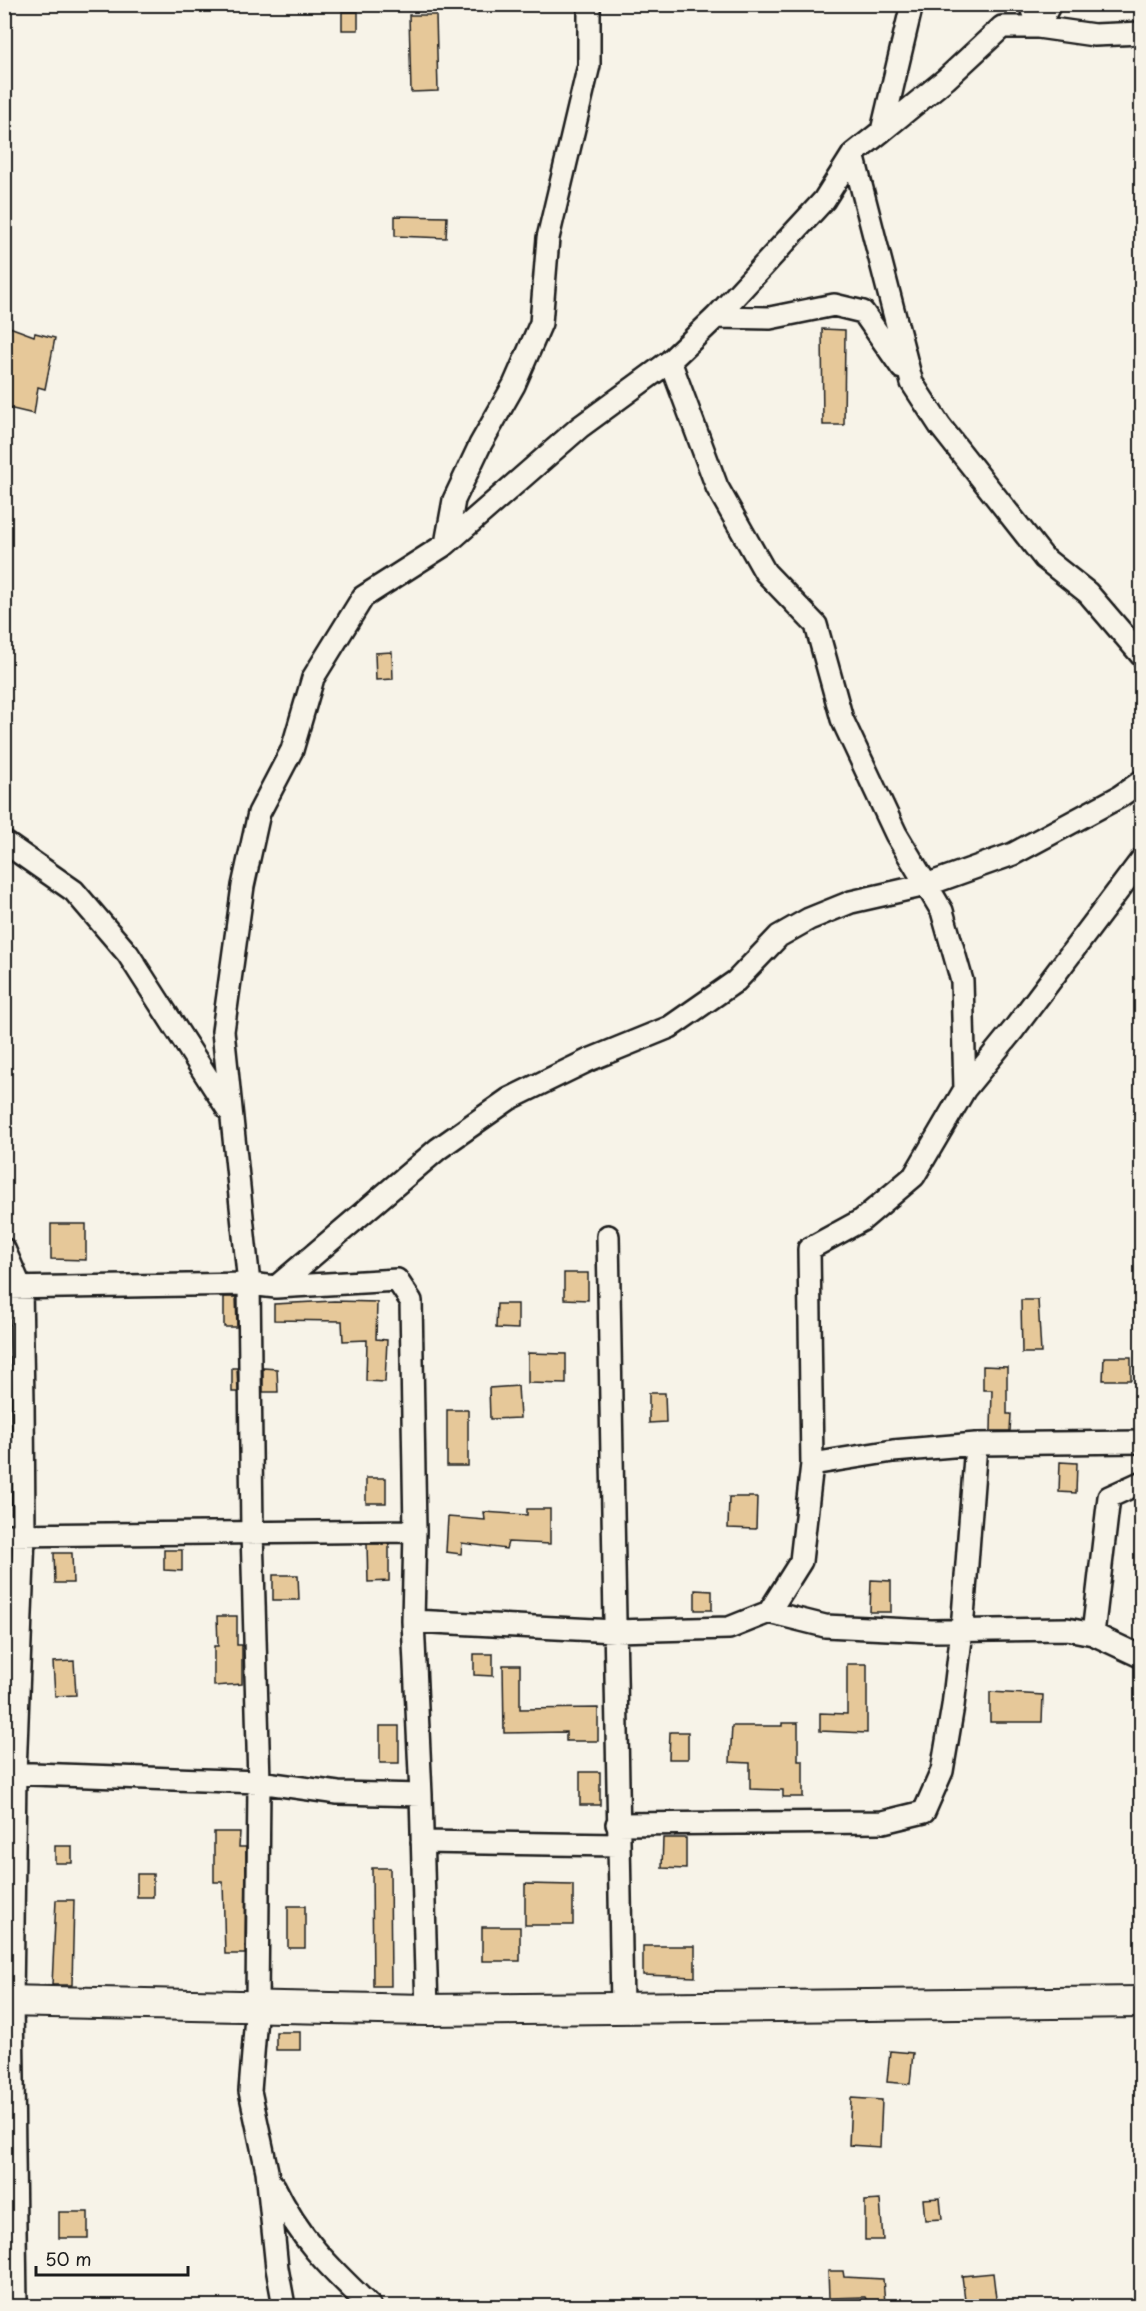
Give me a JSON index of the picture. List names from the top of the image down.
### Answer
{
  "scale_bar": "50 m"
}
